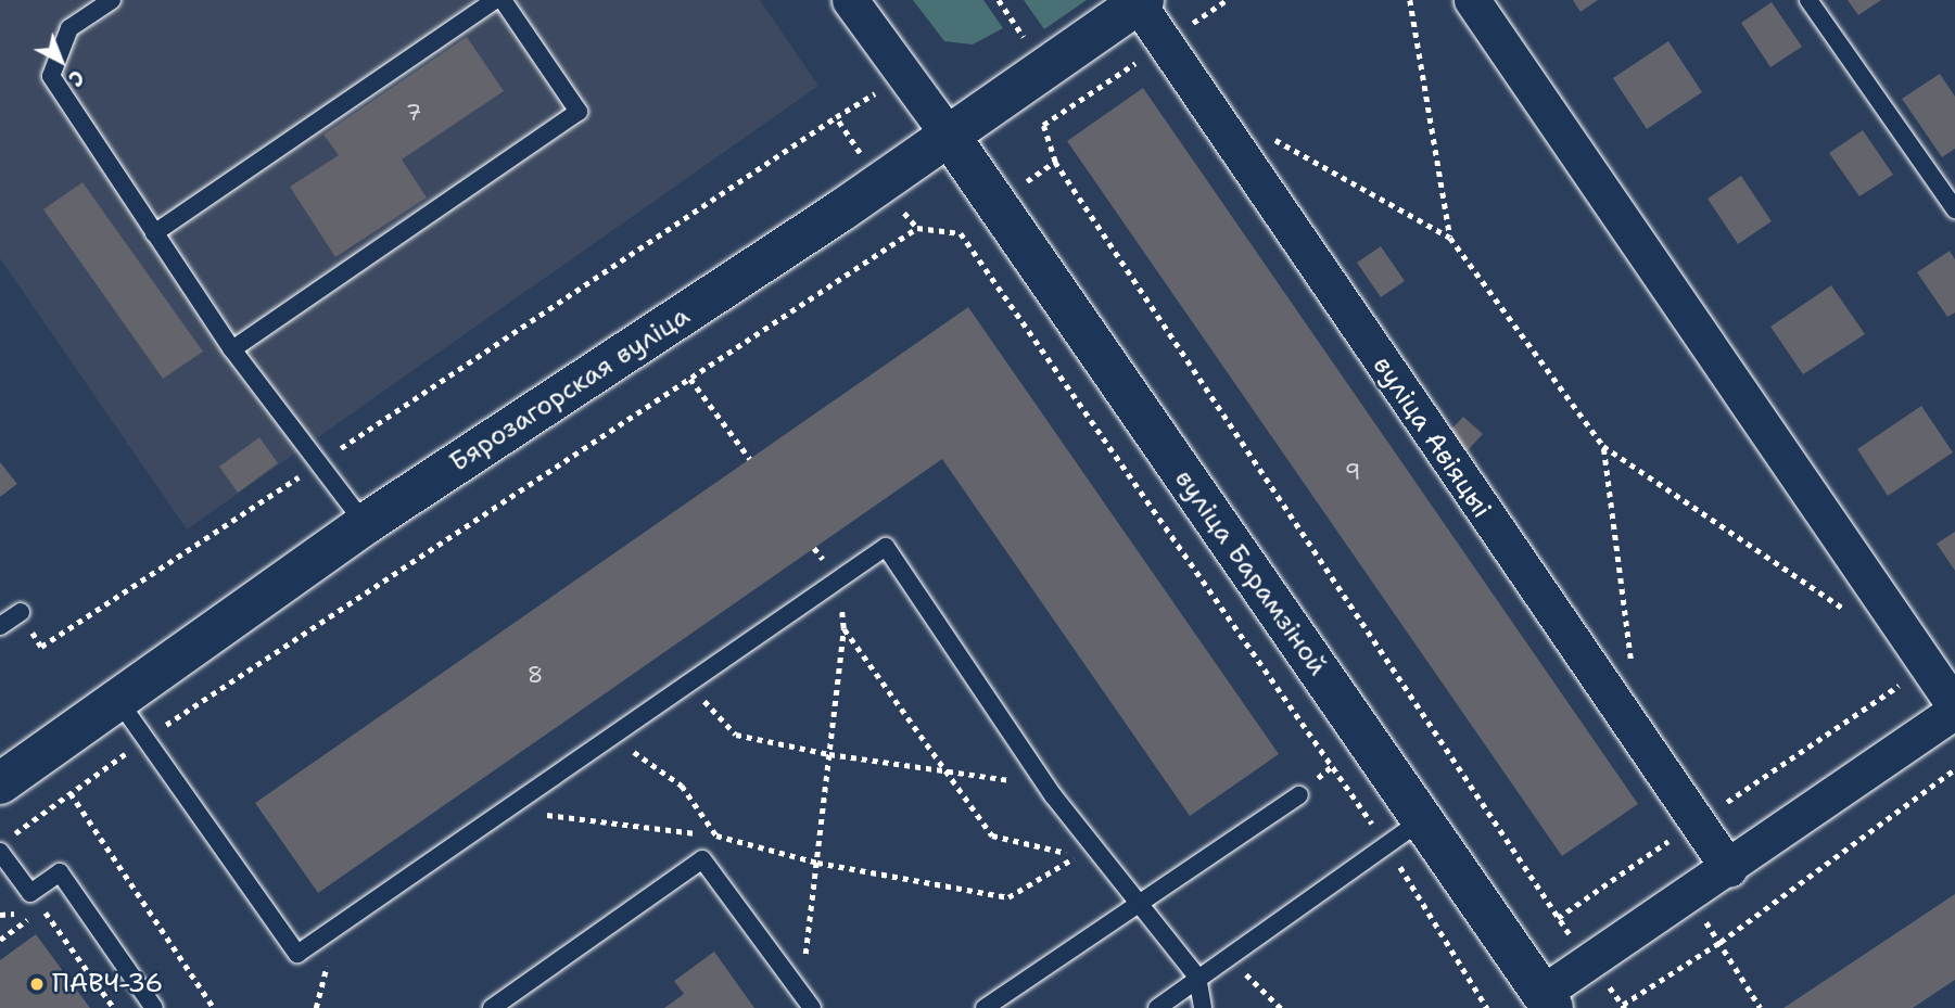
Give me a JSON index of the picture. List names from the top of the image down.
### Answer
{
  "streets": {
    "street": ["Бярозагорская вуліца", "вуліца Авіяцыі", "вуліца Барамзіной"]
  },
  "crossings": [
    ["Бярозагорская вуліца", "вуліца Авіяцыі"],
    ["Бярозагорская вуліца", "вуліца Барамзіной"]
  ],
  "places": ["ПАВЧ-36"],
  "house_numbers": ["7", "9", "8"],
  "north": "bottom right"
}
